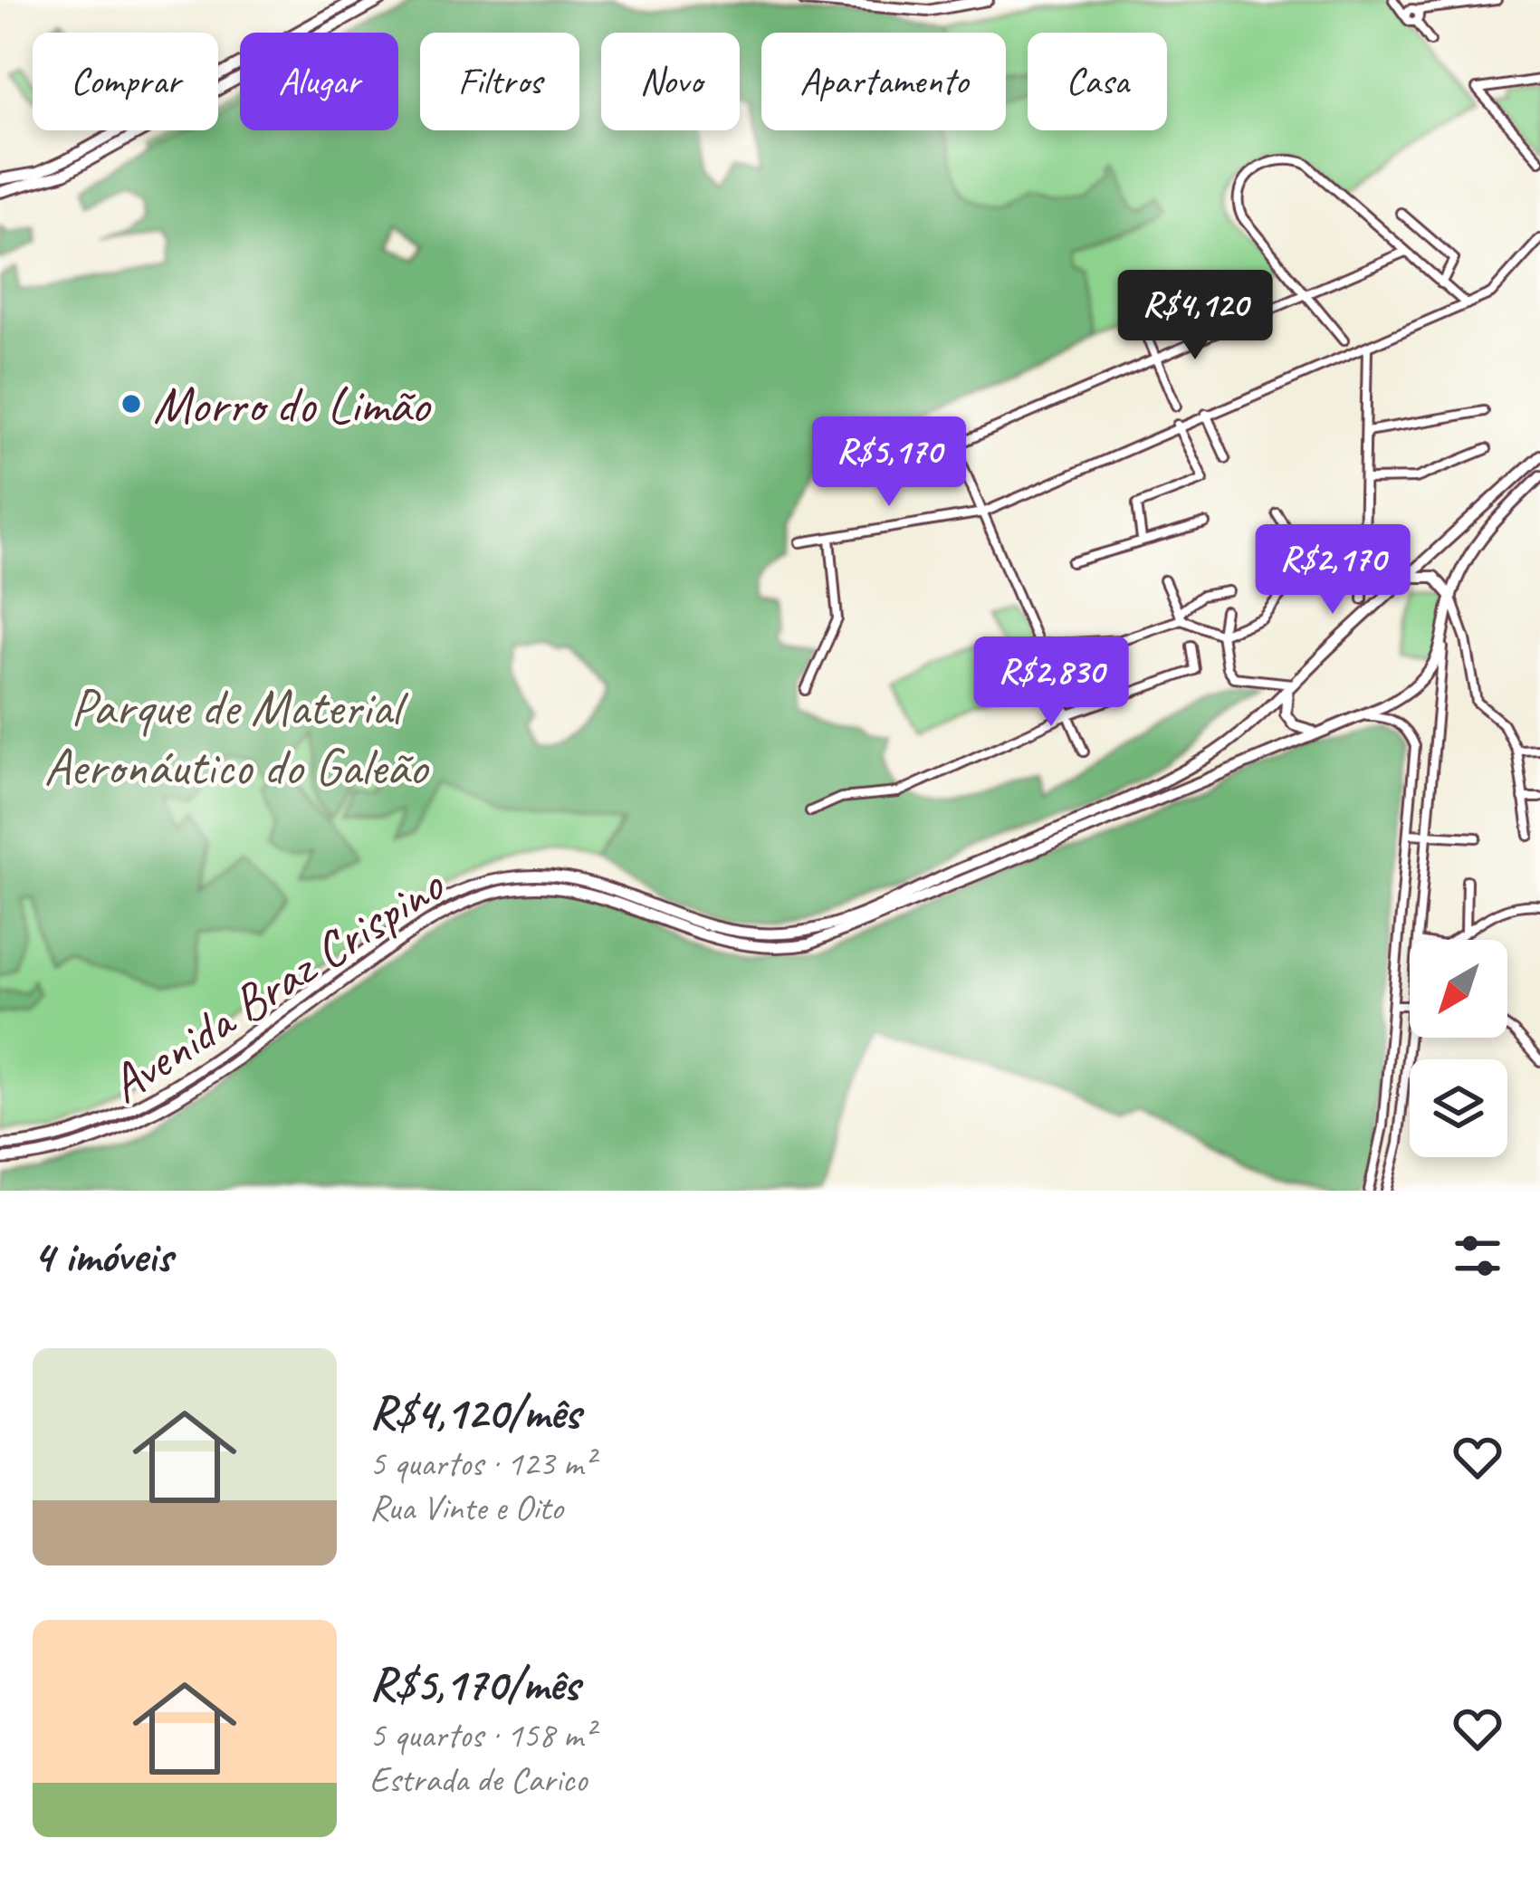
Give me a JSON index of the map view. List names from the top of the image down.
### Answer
{
  "streets": {
    "main road": ["Avenida Braz Crispino"]
  },
  "parks": ["Parque de Material Aeronáutico do Galeão"],
  "places": ["Morro do Limão"],
  "north": "bottom left",
  "page": {
    "chip": [
      "Comprar",
      "Alugar",
      "Filtros",
      "Novo",
      "Apartamento",
      "Casa"
    ],
    "price": [
      "R$4,120",
      "R$5,170",
      "R$2,170",
      "R$2,830"
    ],
    "heading": "4 imóveis",
    "list": [
      {
        "name": "R$4,120/mês",
        "note": "5 quartos · 123 m² · Rua Vinte e Oito"
      },
      {
        "name": "R$5,170/mês",
        "note": "5 quartos · 158 m² · Estrada de Carico"
      }
    ]
  }
}
